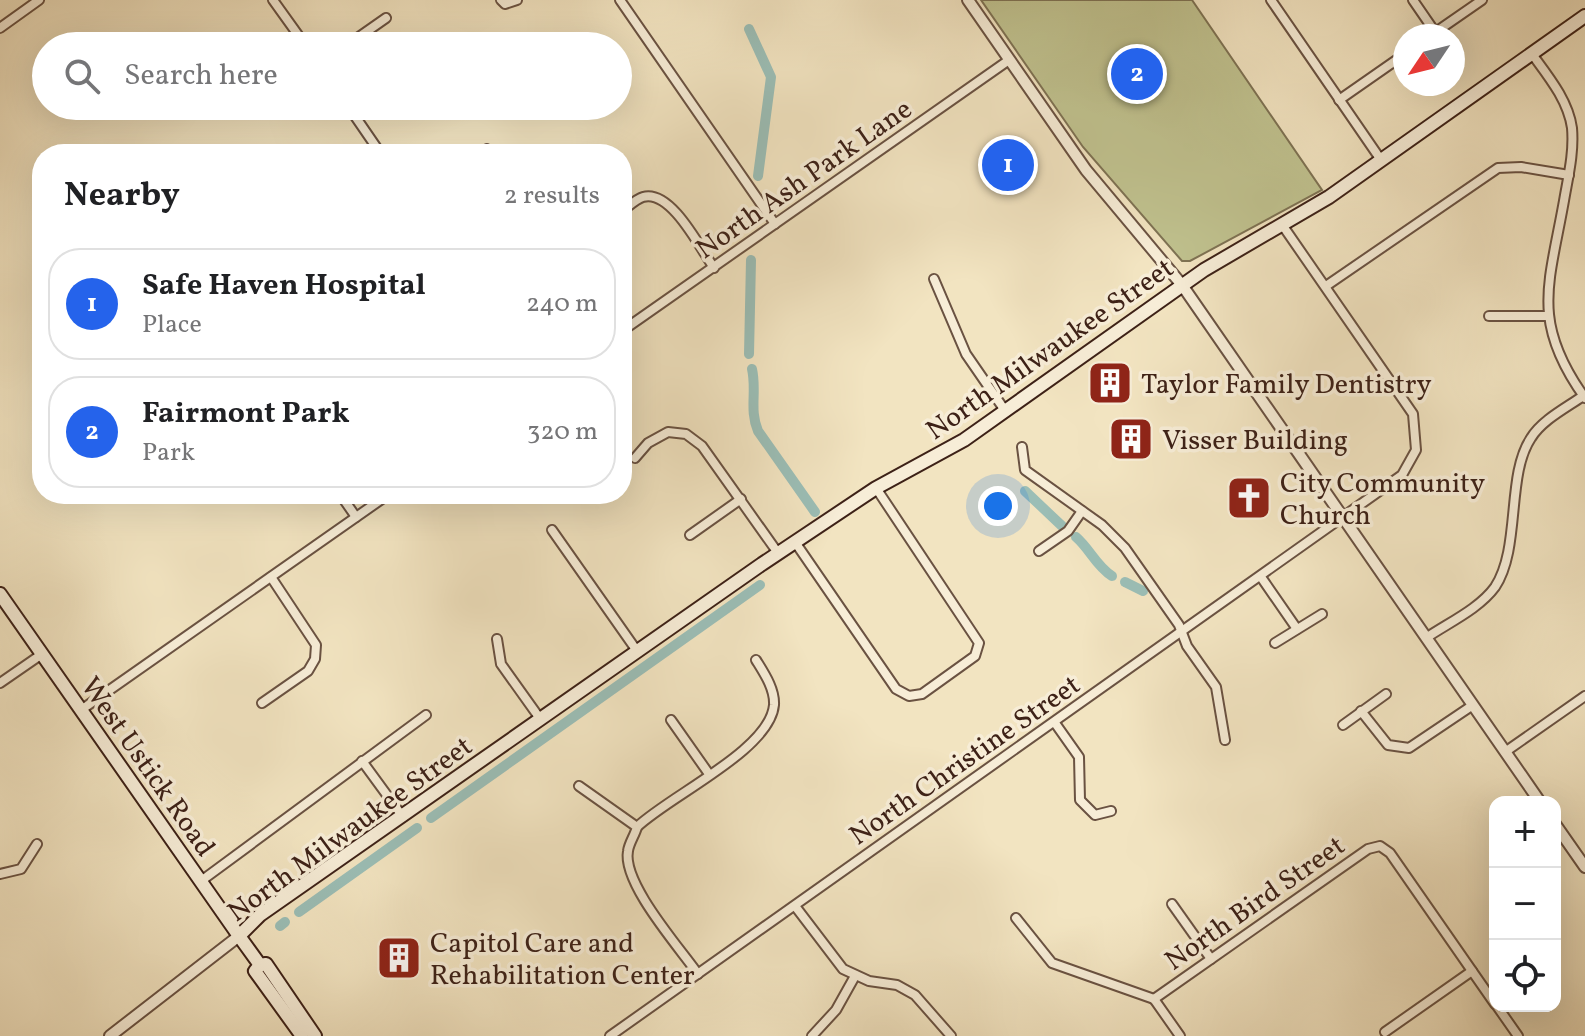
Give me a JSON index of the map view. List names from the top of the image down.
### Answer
{
  "streets": {
    "main road": ["North Milwaukee Street", "West Ustick Road"],
    "street": ["North Ash Park Lane", "North Christine Street", "North Bird Street"]
  },
  "crossings": [
    ["North Milwaukee Street", "North Christine Street"],
    ["North Milwaukee Street", "West Ustick Road"]
  ],
  "places": {
    "building": ["Taylor Family Dentistry", "Visser Building", "Capitol Care and Rehabilitation Center"],
    "church": ["City Community Church"]
  },
  "north": "bottom left",
  "page": {
    "search": "Search here",
    "pins": ["2", "1"],
    "heading": ["Nearby", "2 results"],
    "list": [
      {
        "mark": "1",
        "name": "Safe Haven Hospital",
        "note": "Place",
        "value": "240 m"
      },
      {
        "mark": "2",
        "name": "Fairmont Park",
        "note": "Park",
        "value": "320 m"
      }
    ],
    "map_buttons": ["+", "−"]
  }
}
